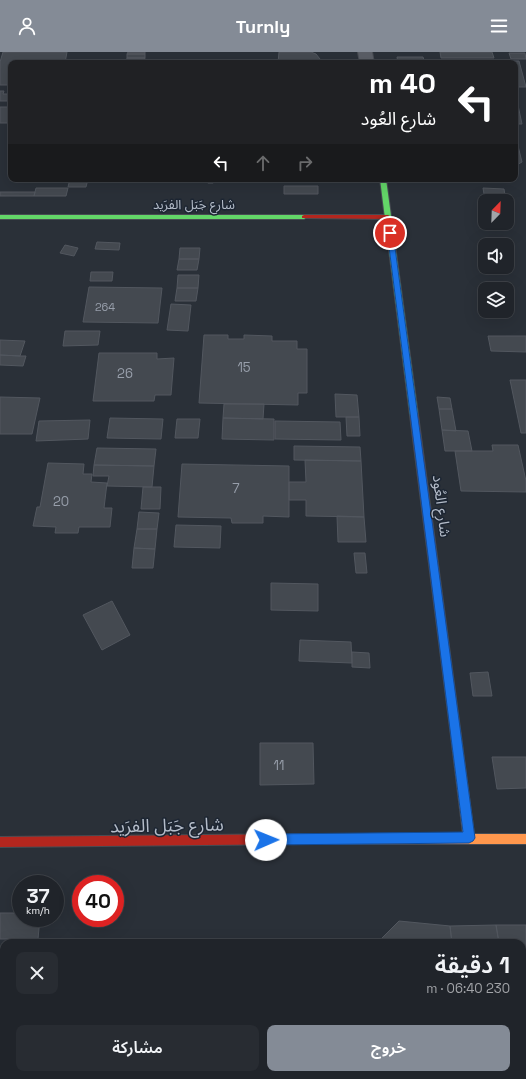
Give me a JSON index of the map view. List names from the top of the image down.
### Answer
{
  "streets": {
    "street": ["شارع جَبَل الفرَيد", "شارع العُود"]
  },
  "crossings": [
    ["شارع جَبَل الفرَيد", "شارع العُود"]
  ],
  "house_numbers": [
    "264",
    "15",
    "26",
    "7",
    "20",
    "11"
  ],
  "north": "top right",
  "page": {
    "header": "Turnly",
    "turn": ["40 m", "شارع العُود"],
    "speed": "37 km/h",
    "limit": "40",
    "heading": ["1 دقيقة", "230 m · 06:40"],
    "buttons": ["خروج", "مشاركة"]
  }
}
